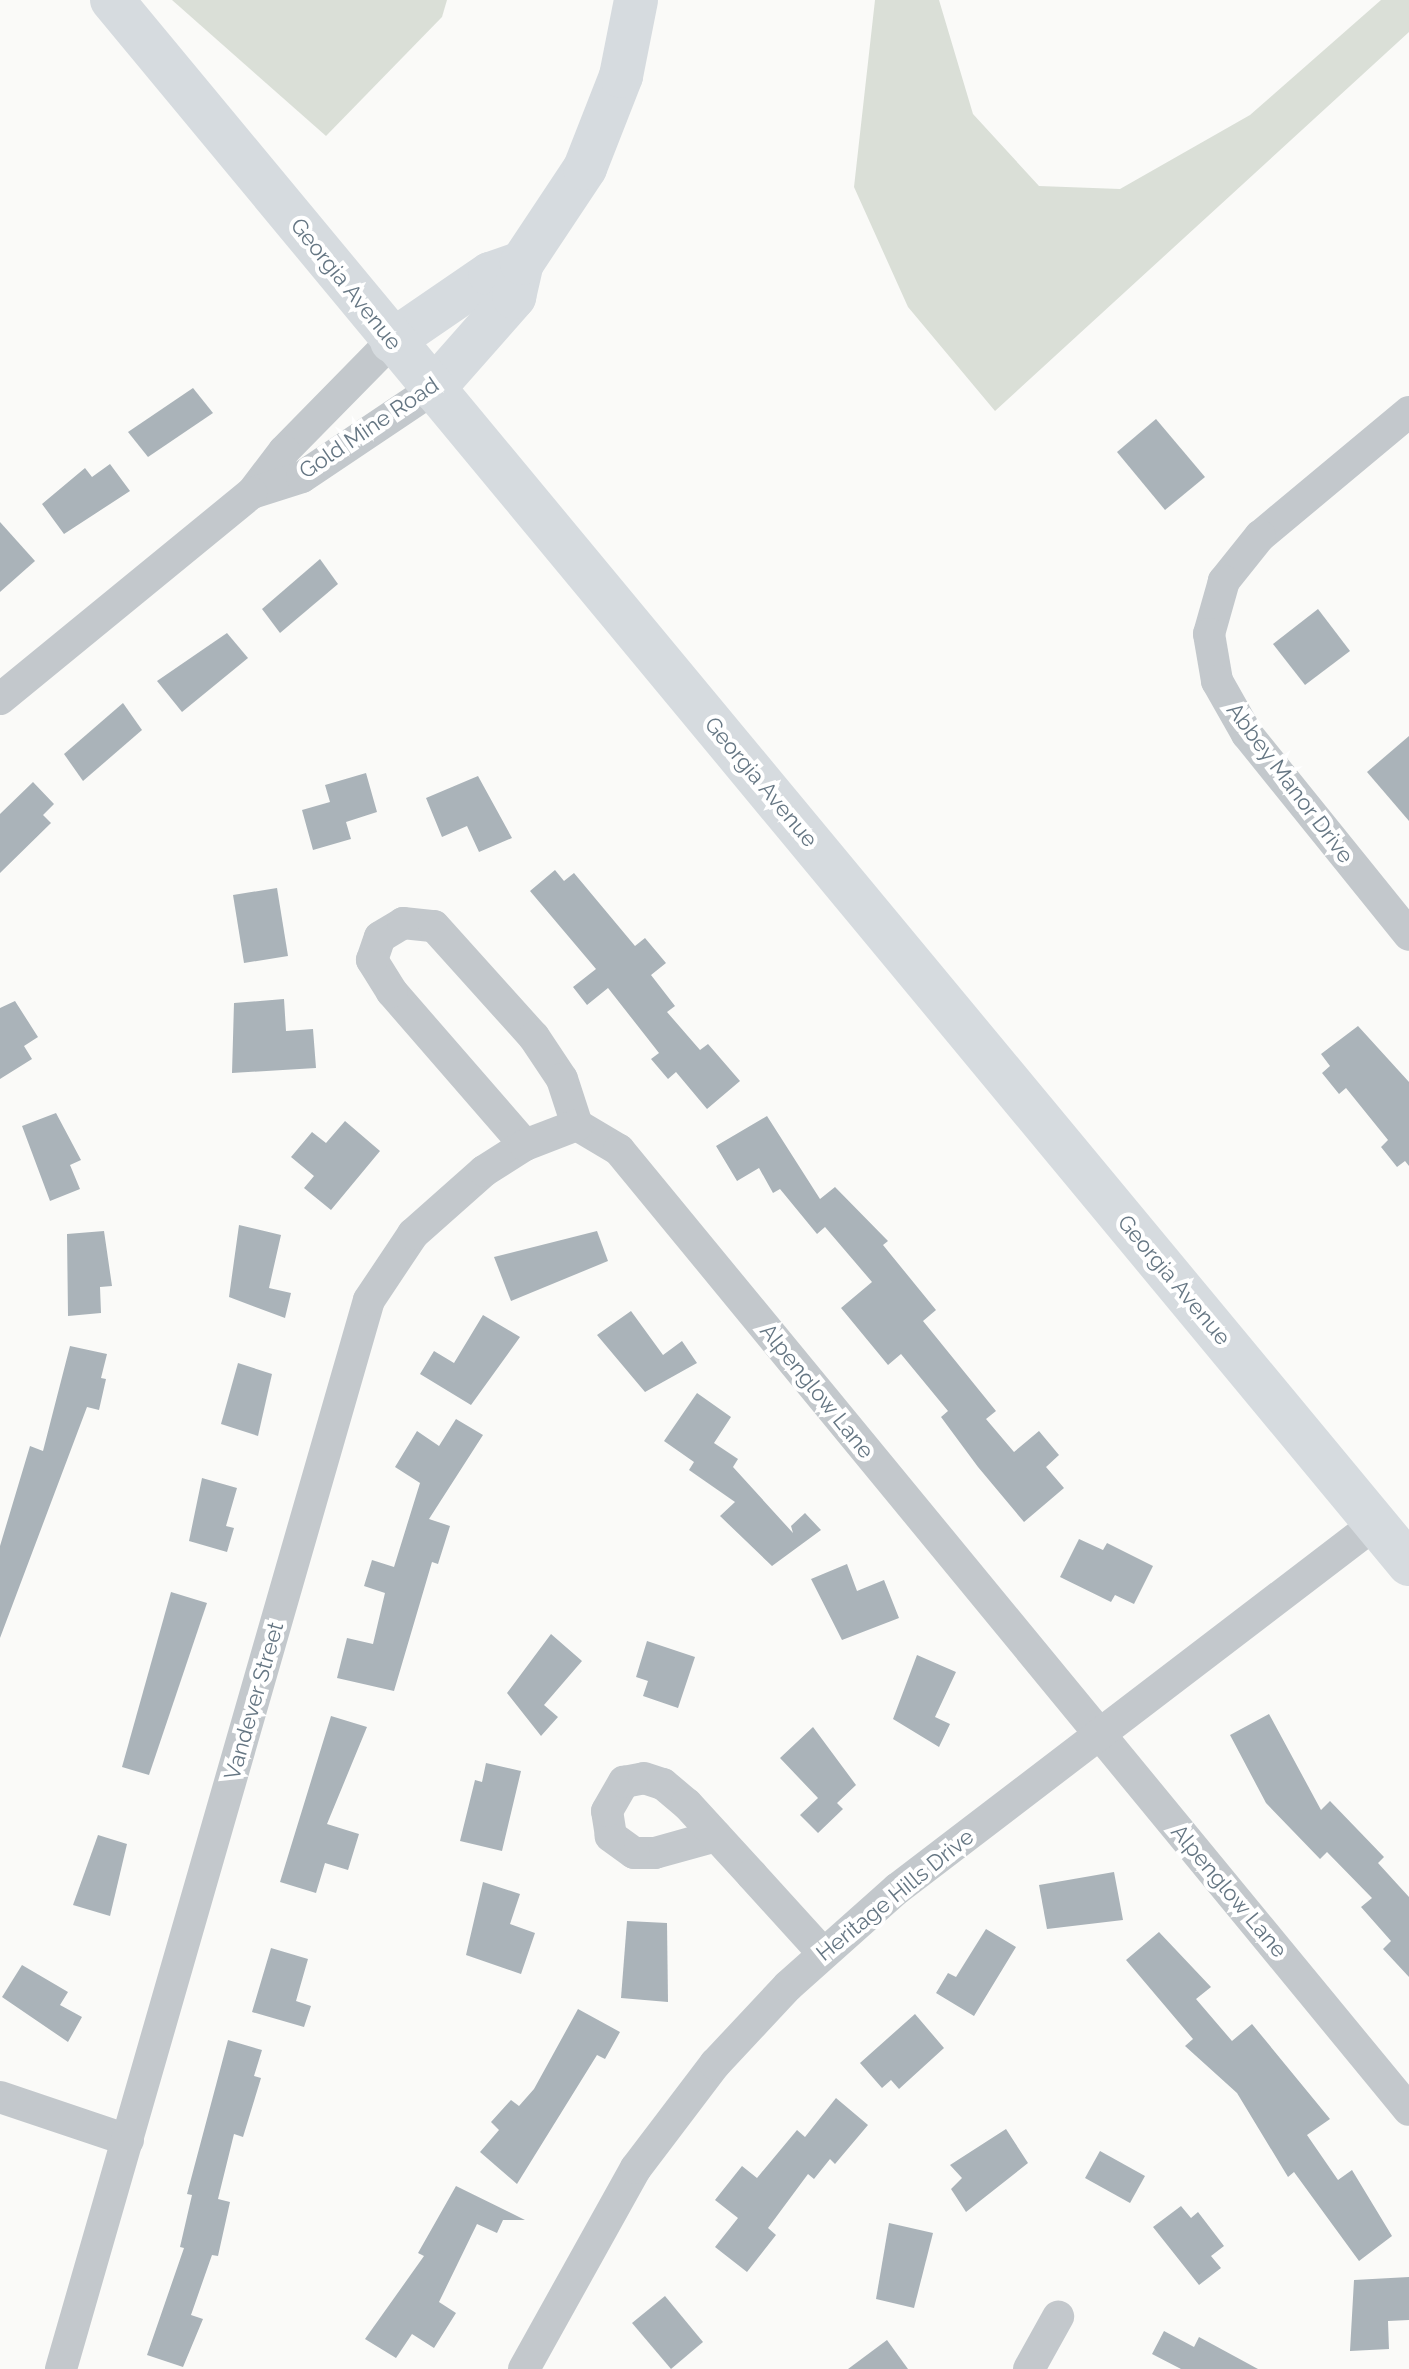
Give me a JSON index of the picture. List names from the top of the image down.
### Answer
{
  "streets": {
    "main road": ["Georgia Avenue", "Gold Mine Road"],
    "street": [
      "Abbey Manor Drive",
      "Alpenglow Lane",
      "Vandever Street",
      "Heritage Hills Drive"
    ]
  },
  "crossings": [
    ["Georgia Avenue", "Gold Mine Road"],
    ["Georgia Avenue", "Heritage Hills Drive"],
    ["Alpenglow Lane", "Vandever Street"],
    ["Alpenglow Lane", "Heritage Hills Drive"]
  ]
}
